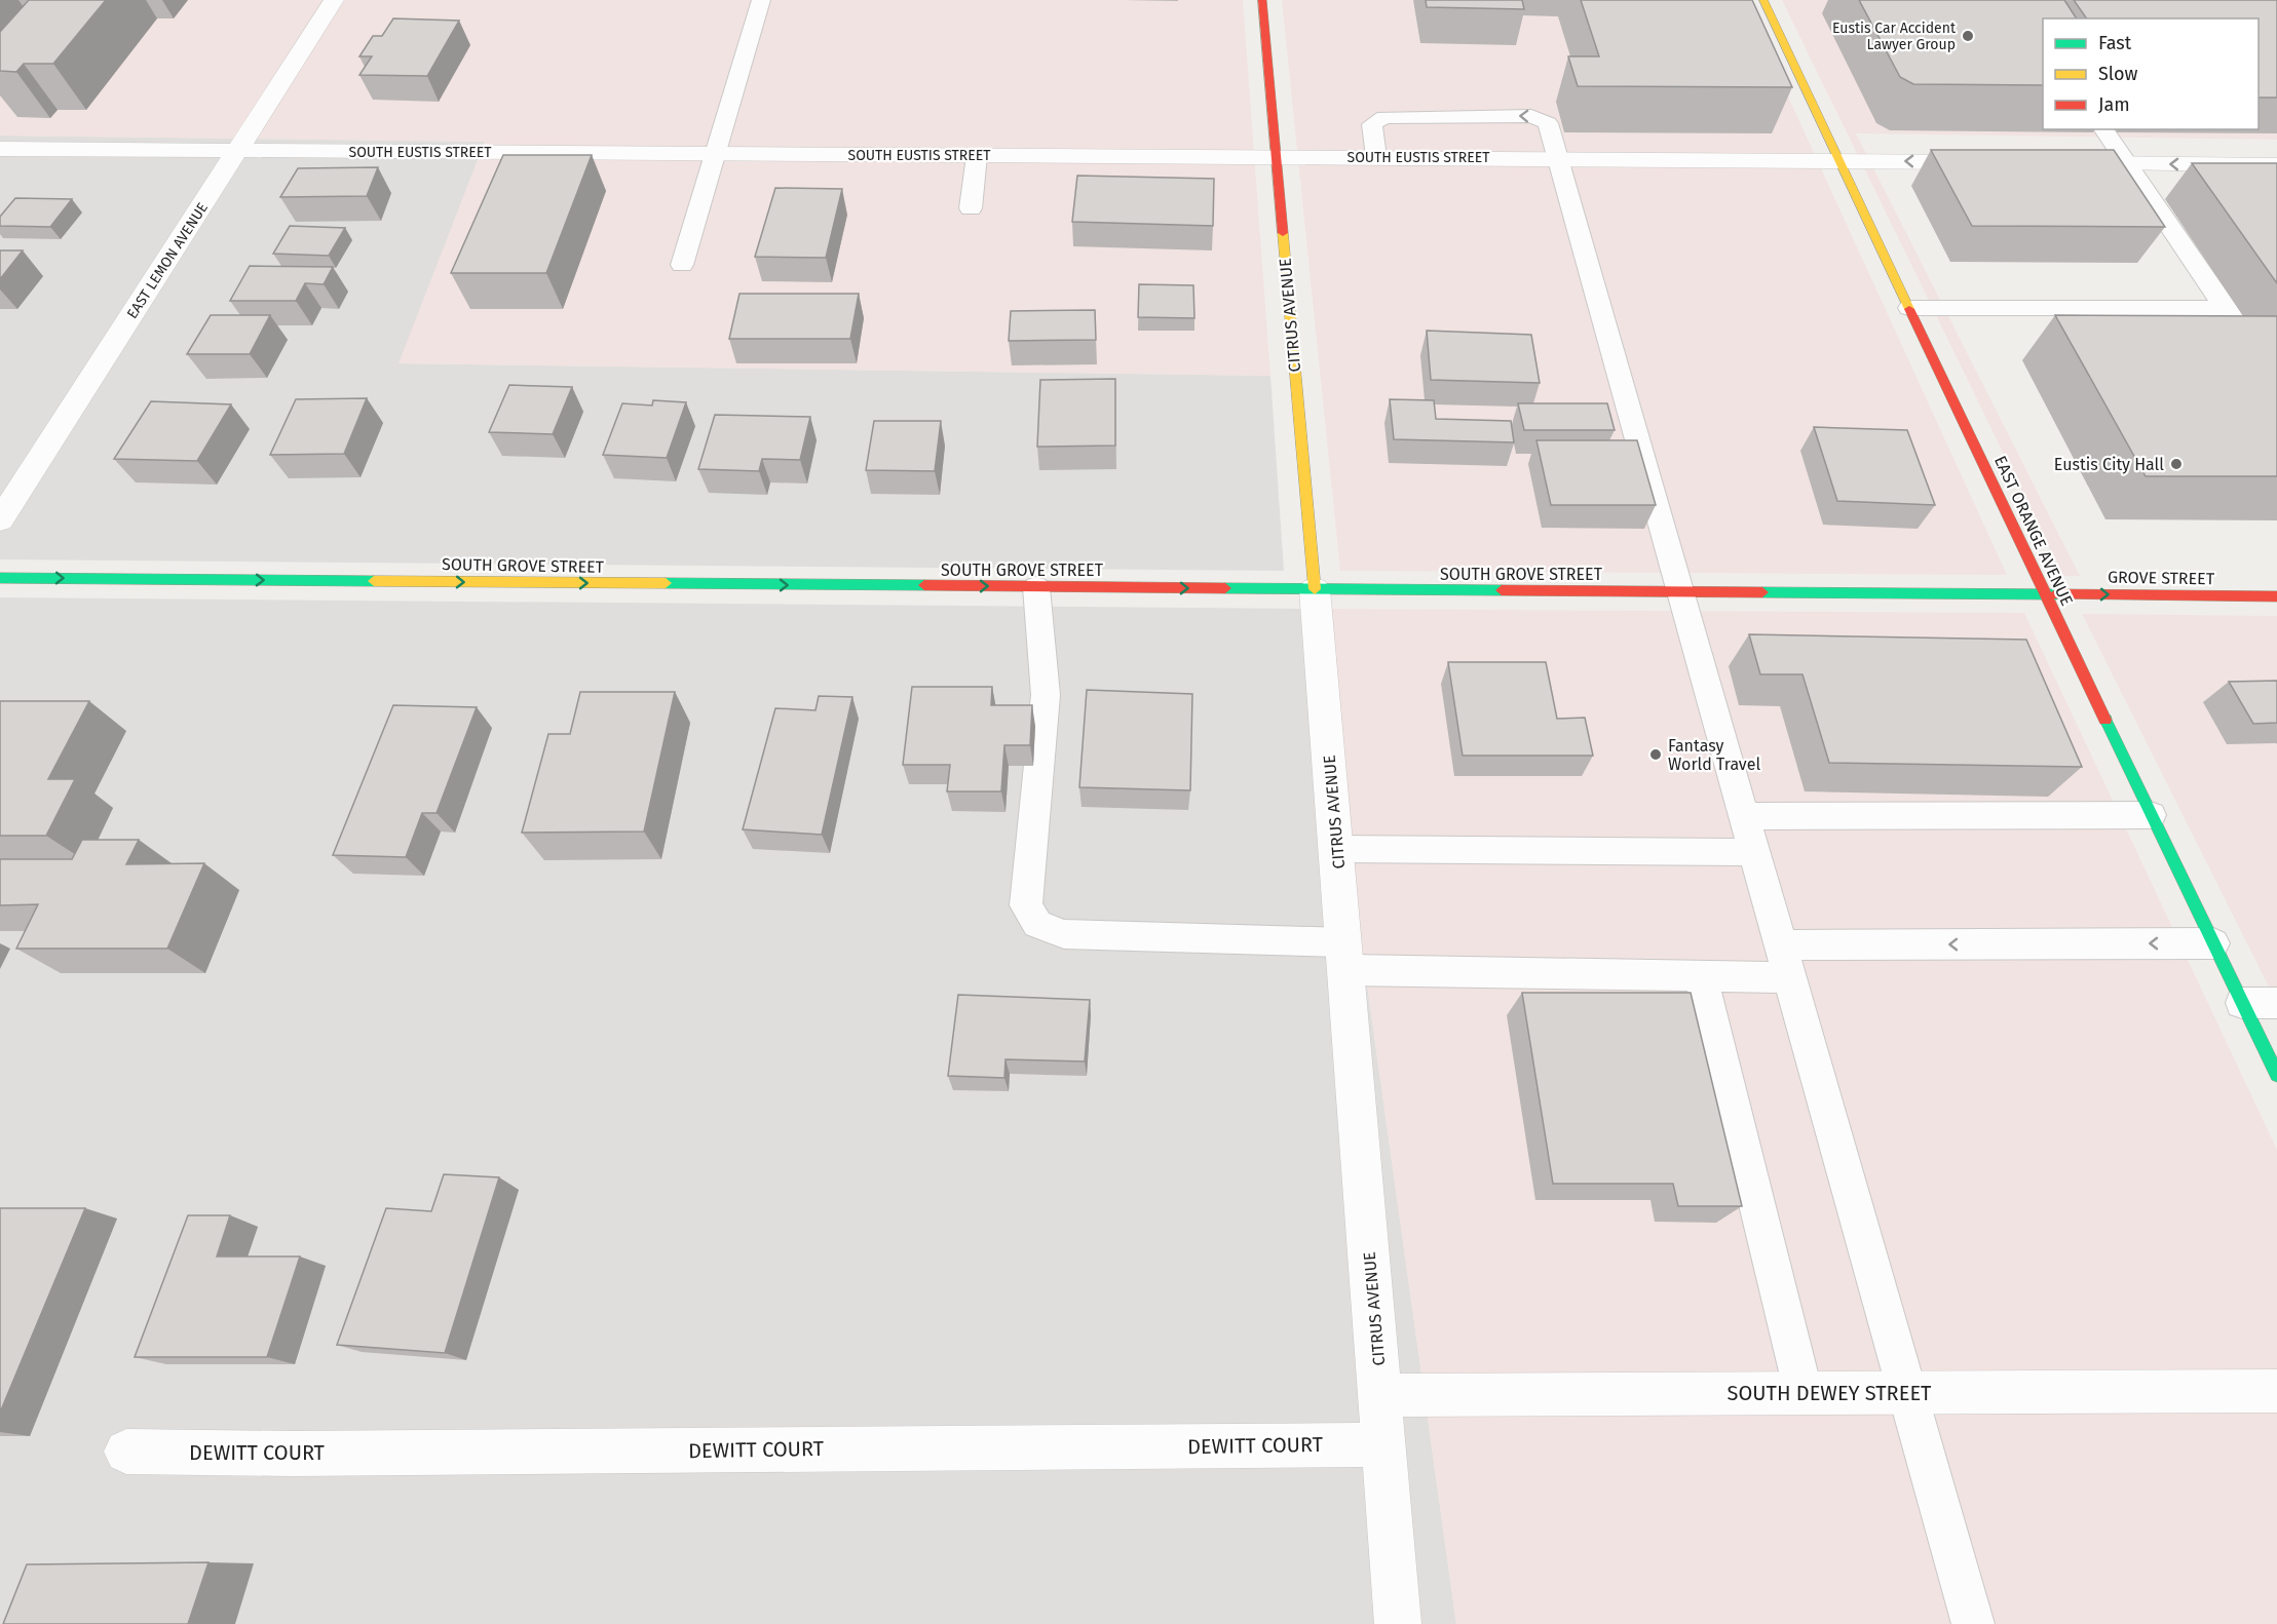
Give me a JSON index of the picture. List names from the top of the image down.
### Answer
{
  "streets": {
    "main road": [
      "CITRUS AVENUE",
      "EAST ORANGE AVENUE",
      "SOUTH GROVE STREET",
      "GROVE STREET"
    ],
    "street": [
      "SOUTH EUSTIS STREET",
      "EAST LEMON AVENUE",
      "SOUTH DEWEY STREET",
      "DEWITT COURT"
    ]
  },
  "crossings": [
    ["SOUTH EUSTIS STREET", "EAST LEMON AVENUE"],
    ["SOUTH EUSTIS STREET", "CITRUS AVENUE"],
    ["SOUTH EUSTIS STREET", "EAST ORANGE AVENUE"],
    ["CITRUS AVENUE", "SOUTH GROVE STREET"],
    ["CITRUS AVENUE", "SOUTH DEWEY STREET"],
    ["CITRUS AVENUE", "DEWITT COURT"],
    ["EAST ORANGE AVENUE", "SOUTH GROVE STREET"],
    ["EAST ORANGE AVENUE", "GROVE STREET"],
    ["SOUTH GROVE STREET", "GROVE STREET"]
  ],
  "one_way": ["SOUTH GROVE STREET", "GROVE STREET"],
  "places": ["Eustis Car Accident Lawyer Group", "Eustis City Hall", "Fantasy World Travel"],
  "legend": ["Fast", "Slow", "Jam"]
}
